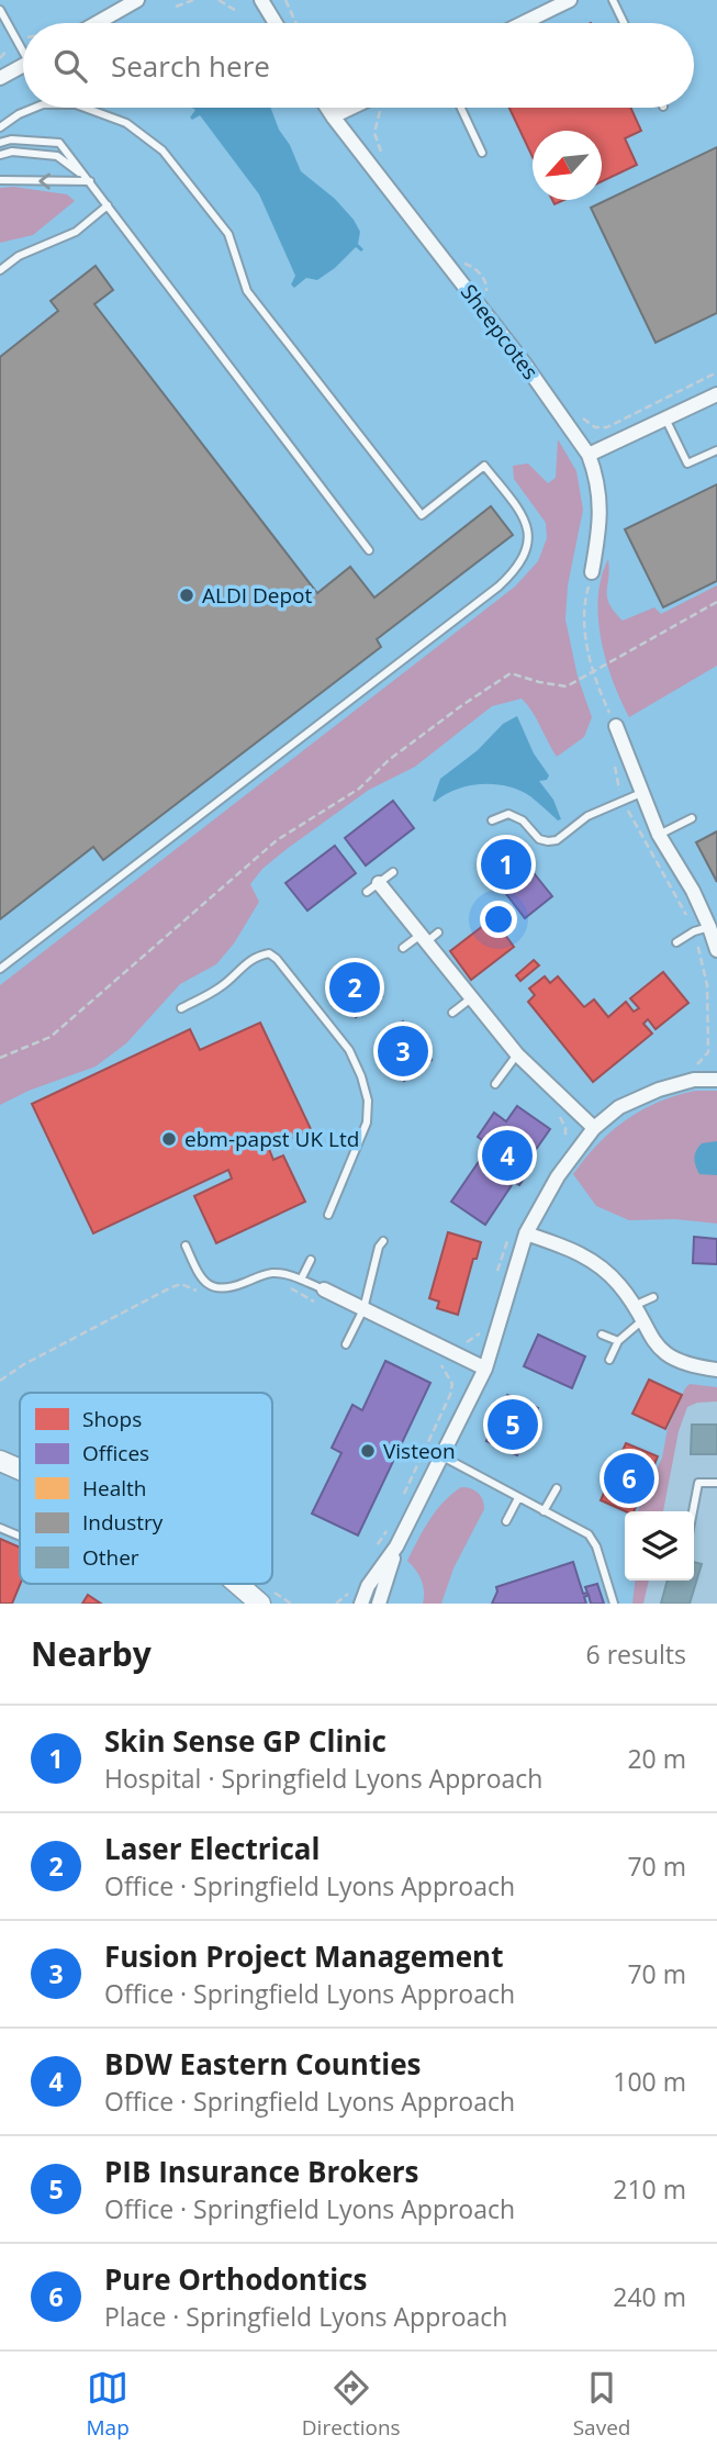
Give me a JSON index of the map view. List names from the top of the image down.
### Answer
{
  "streets": {
    "street": ["Sheepcotes"]
  },
  "places": ["ALDI Depot", "ebm-papst UK Ltd", "Visteon"],
  "legend": [
    "Shops",
    "Offices",
    "Health",
    "Industry",
    "Other"
  ],
  "north": "bottom left",
  "page": {
    "search": "Search here",
    "pins": [
      "1",
      "2",
      "3",
      "4",
      "5",
      "6"
    ],
    "heading": ["Nearby", "6 results"],
    "list": [
      {
        "mark": "1",
        "name": "Skin Sense GP Clinic",
        "note": "Hospital · Springfield Lyons Approach",
        "value": "20 m"
      },
      {
        "mark": "2",
        "name": "Laser Electrical",
        "note": "Office · Springfield Lyons Approach",
        "value": "70 m"
      },
      {
        "mark": "3",
        "name": "Fusion Project Management",
        "note": "Office · Springfield Lyons Approach",
        "value": "70 m"
      },
      {
        "mark": "4",
        "name": "BDW Eastern Counties",
        "note": "Office · Springfield Lyons Approach",
        "value": "100 m"
      },
      {
        "mark": "5",
        "name": "PIB Insurance Brokers",
        "note": "Office · Springfield Lyons Approach",
        "value": "210 m"
      },
      {
        "mark": "6",
        "name": "Pure Orthodontics",
        "note": "Place · Springfield Lyons Approach",
        "value": "240 m"
      }
    ],
    "nav": ["Map", "Directions", "Saved"]
  }
}
